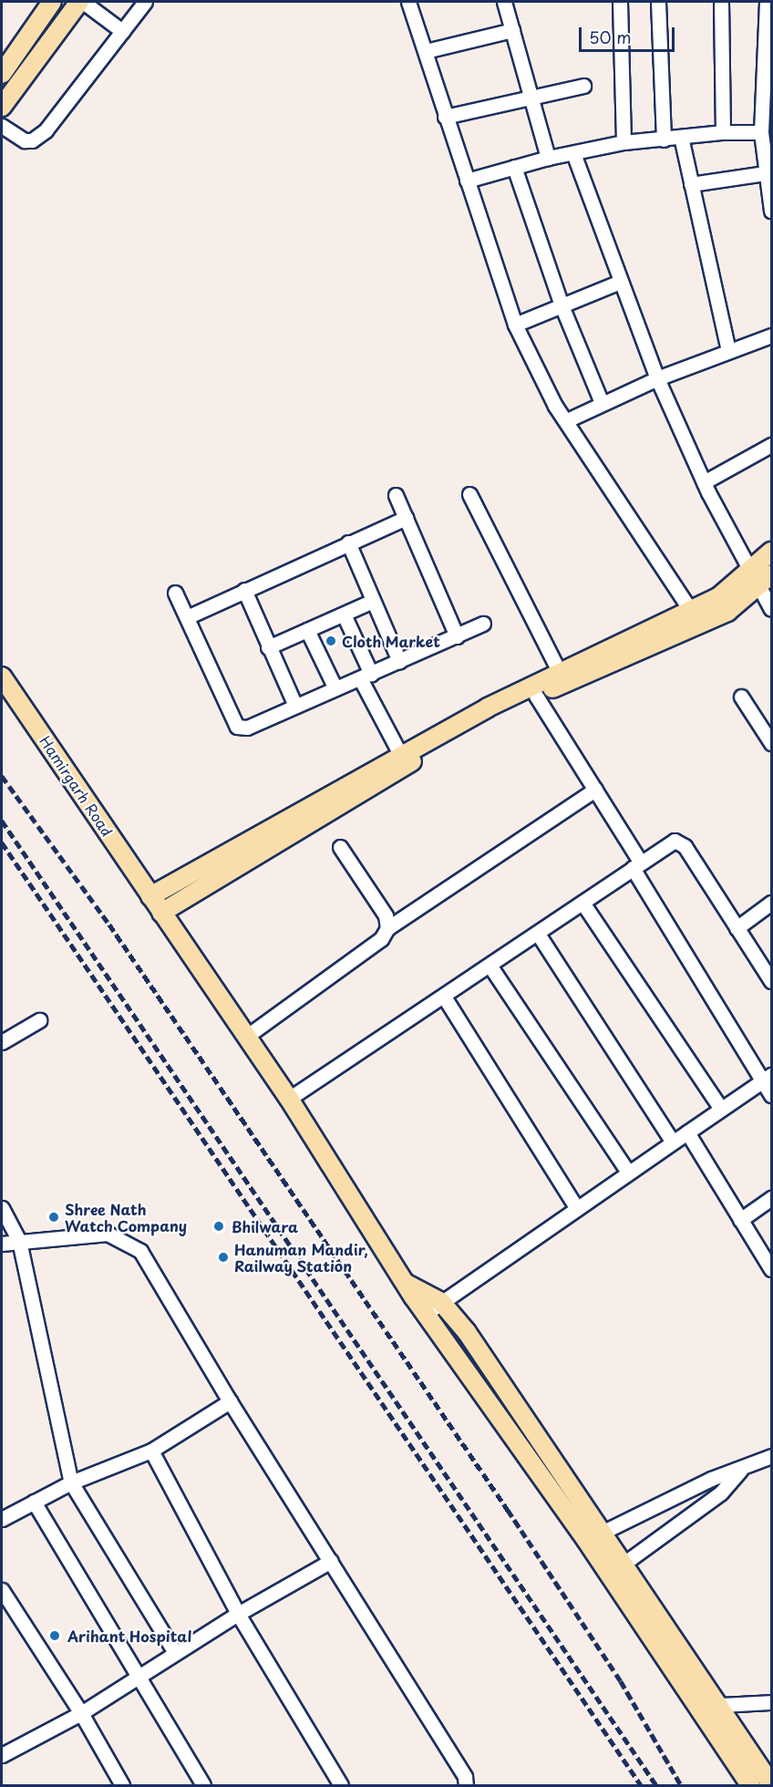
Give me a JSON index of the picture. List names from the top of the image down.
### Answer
{
  "streets": {
    "main road": ["Hamirgarh Road"]
  },
  "places": [
    "Cloth Market",
    "Shree Nath Watch Company",
    "Bhilwara",
    "Hanuman Mandir, Railway Station",
    "Arihant Hospital"
  ],
  "scale_bar": "50 m"
}
